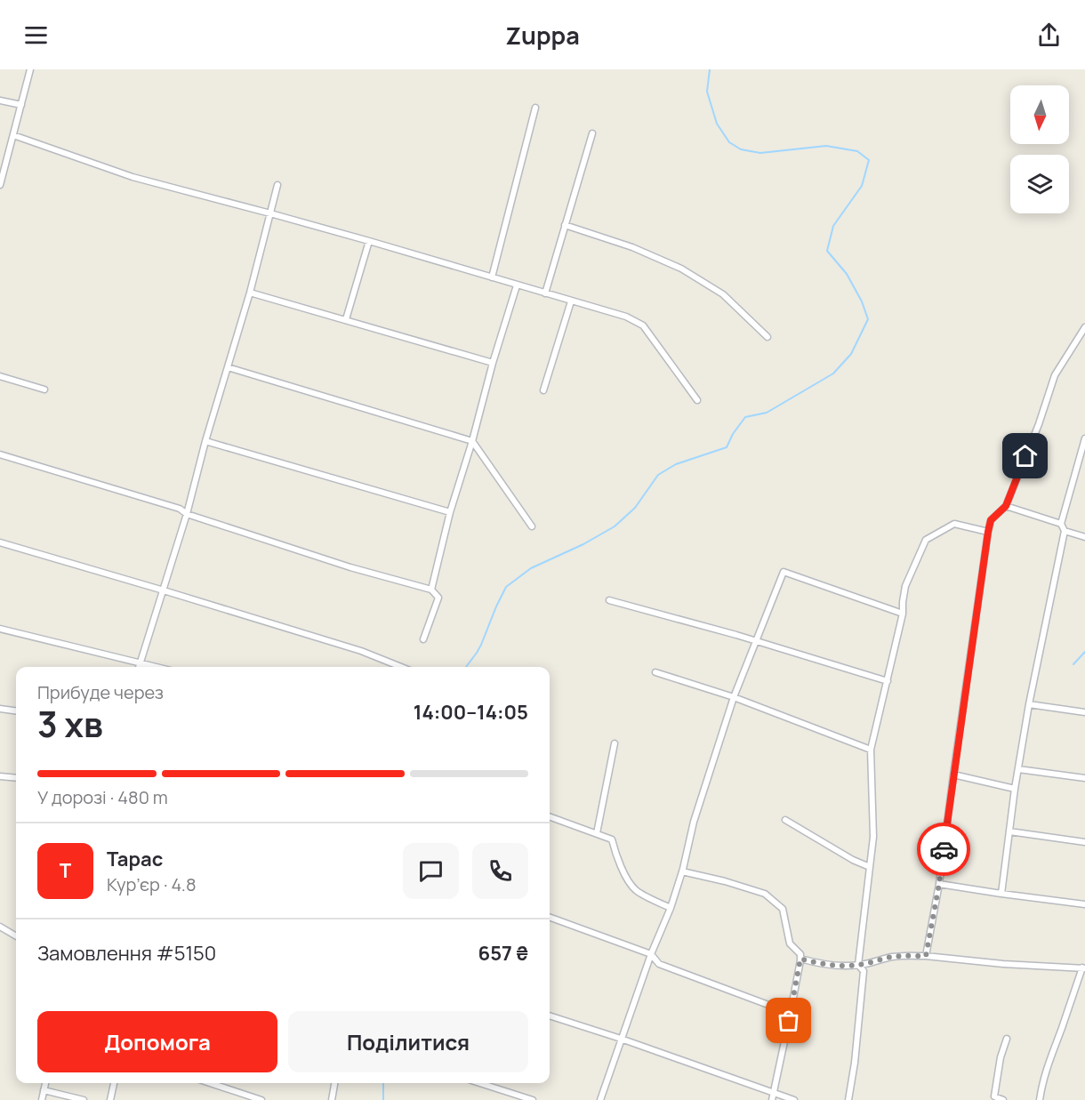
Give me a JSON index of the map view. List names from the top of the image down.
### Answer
{
  "north": "bottom",
  "page": {
    "header": "Zuppa",
    "heading": ["3 хв", "Прибуде через", "14:00–14:05"],
    "panel": [
      "Тарас",
      "Кур’єр · 4.8",
      "Замовлення #5150",
      "657 ₴"
    ],
    "bar": "У дорозі · 480 m",
    "round": "Т",
    "buttons": ["Допомога", "Поділитися"]
  }
}
